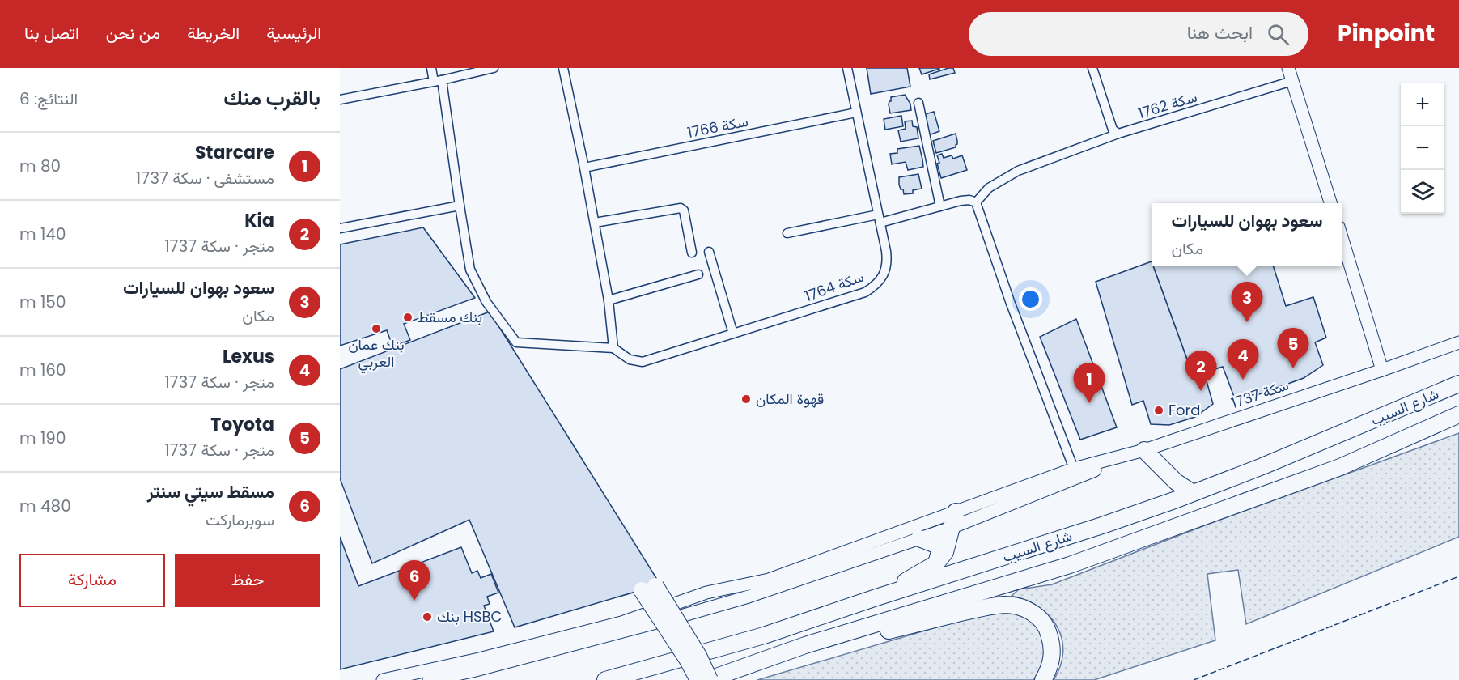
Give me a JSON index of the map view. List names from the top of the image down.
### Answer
{
  "streets": {
    "highway": ["شارع السيب"],
    "street": [
      "سكة 1762",
      "سكة 1766",
      "سكة 1764",
      "سكة 1737"
    ]
  },
  "crossings": [
    ["سكة 1766", "سكة 1764"]
  ],
  "places": [
    "بنك مسقط",
    "بنك عمان العربي",
    "قهوة المكان",
    "Ford",
    "بنك HSBC"
  ],
  "page": {
    "header": "Pinpoint",
    "search": "ابحث هنا",
    "nav": [
      "الرئيسية",
      "الخريطة",
      "من نحن",
      "اتصل بنا"
    ],
    "heading": ["بالقرب منك", "النتائج: 6"],
    "map_buttons": ["+", "−"],
    "list": [
      {
        "mark": "1",
        "name": "Starcare",
        "note": "مستشفى · سكة 1737",
        "value": "80 m"
      },
      {
        "mark": "2",
        "name": "Kia",
        "note": "متجر · سكة 1737",
        "value": "140 m"
      },
      {
        "mark": "3",
        "name": "سعود بهوان للسيارات",
        "note": "مكان",
        "value": "150 m"
      },
      {
        "mark": "4",
        "name": "Lexus",
        "note": "متجر · سكة 1737",
        "value": "160 m"
      },
      {
        "mark": "5",
        "name": "Toyota",
        "note": "متجر · سكة 1737",
        "value": "190 m"
      },
      {
        "mark": "6",
        "name": "مسقط سيتي سنتر",
        "note": "سوبرماركت",
        "value": "480 m"
      }
    ],
    "popup": ["سعود بهوان للسيارات", "مكان"],
    "pins": [
      "3",
      "5",
      "4",
      "2",
      "1",
      "6"
    ],
    "buttons": ["حفظ", "مشاركة"]
  }
}
